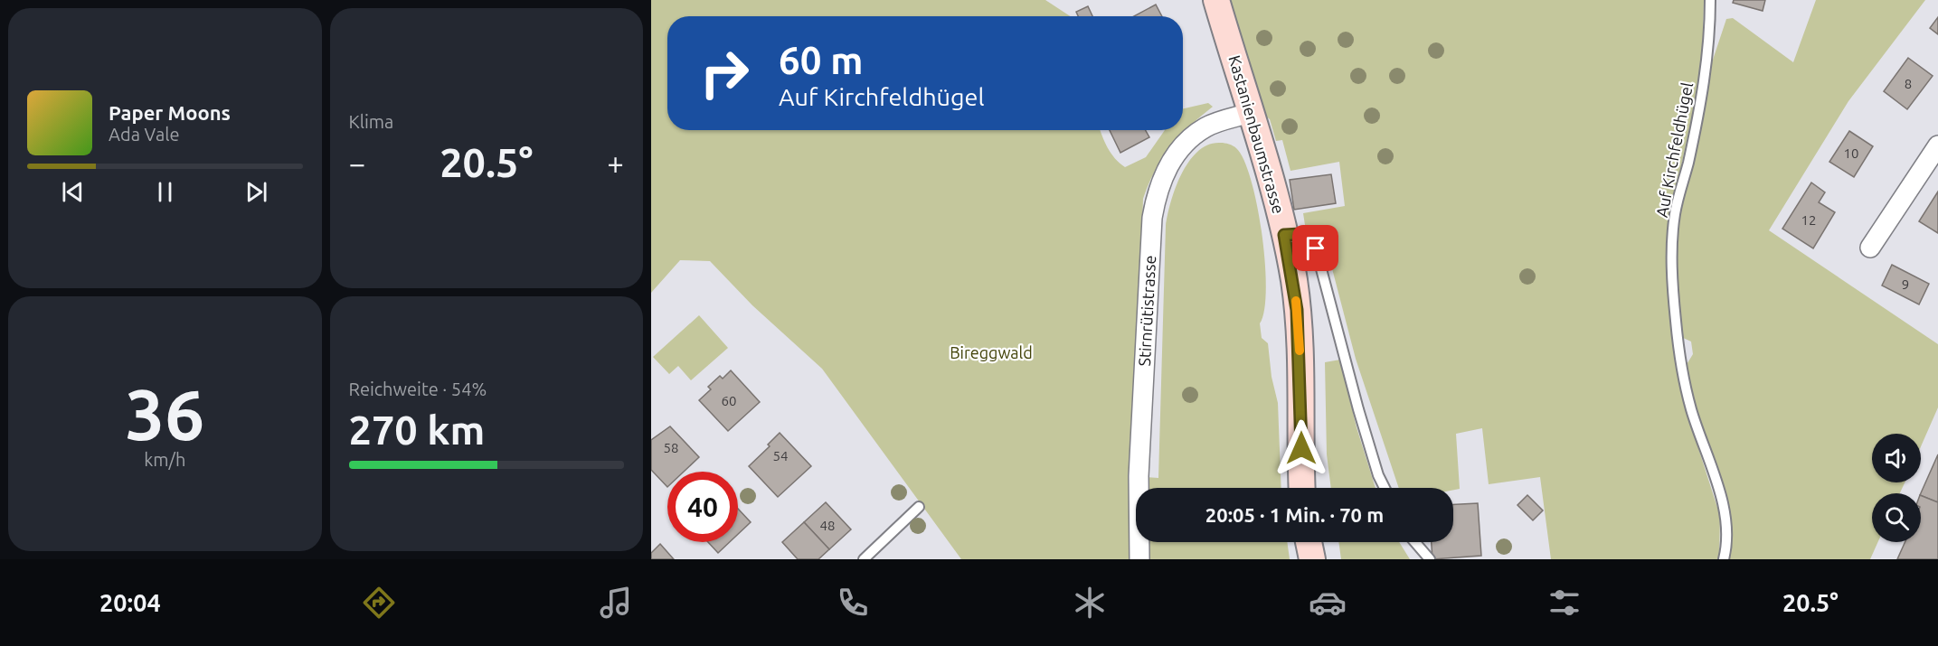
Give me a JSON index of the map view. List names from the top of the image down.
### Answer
{
  "streets": {
    "street": ["Kastanienbaumstrasse", "Stirnrütistrasse"],
    "lane": ["Auf Kirchfeldhügel"]
  },
  "crossings": [
    ["Kastanienbaumstrasse", "Stirnrütistrasse"]
  ],
  "parks": ["Bireggwald"],
  "house_numbers": [
    "8",
    "10",
    "12",
    "9",
    "60",
    "58",
    "54",
    "48"
  ],
  "page": {
    "tile": [
      "Klima",
      ["36", "km/h"],
      ["Reichweite · 54%", "270 km"]
    ],
    "turn": ["60 m", "Auf Kirchfeldhügel"],
    "song": ["Paper Moons", "Ada Vale"],
    "heat": ["−", "20.5°", "+"],
    "limit": "40",
    "trip": "20:05 · 1 Min. · 70 m",
    "tabs": ["20:04", "20.5°"]
  }
}
